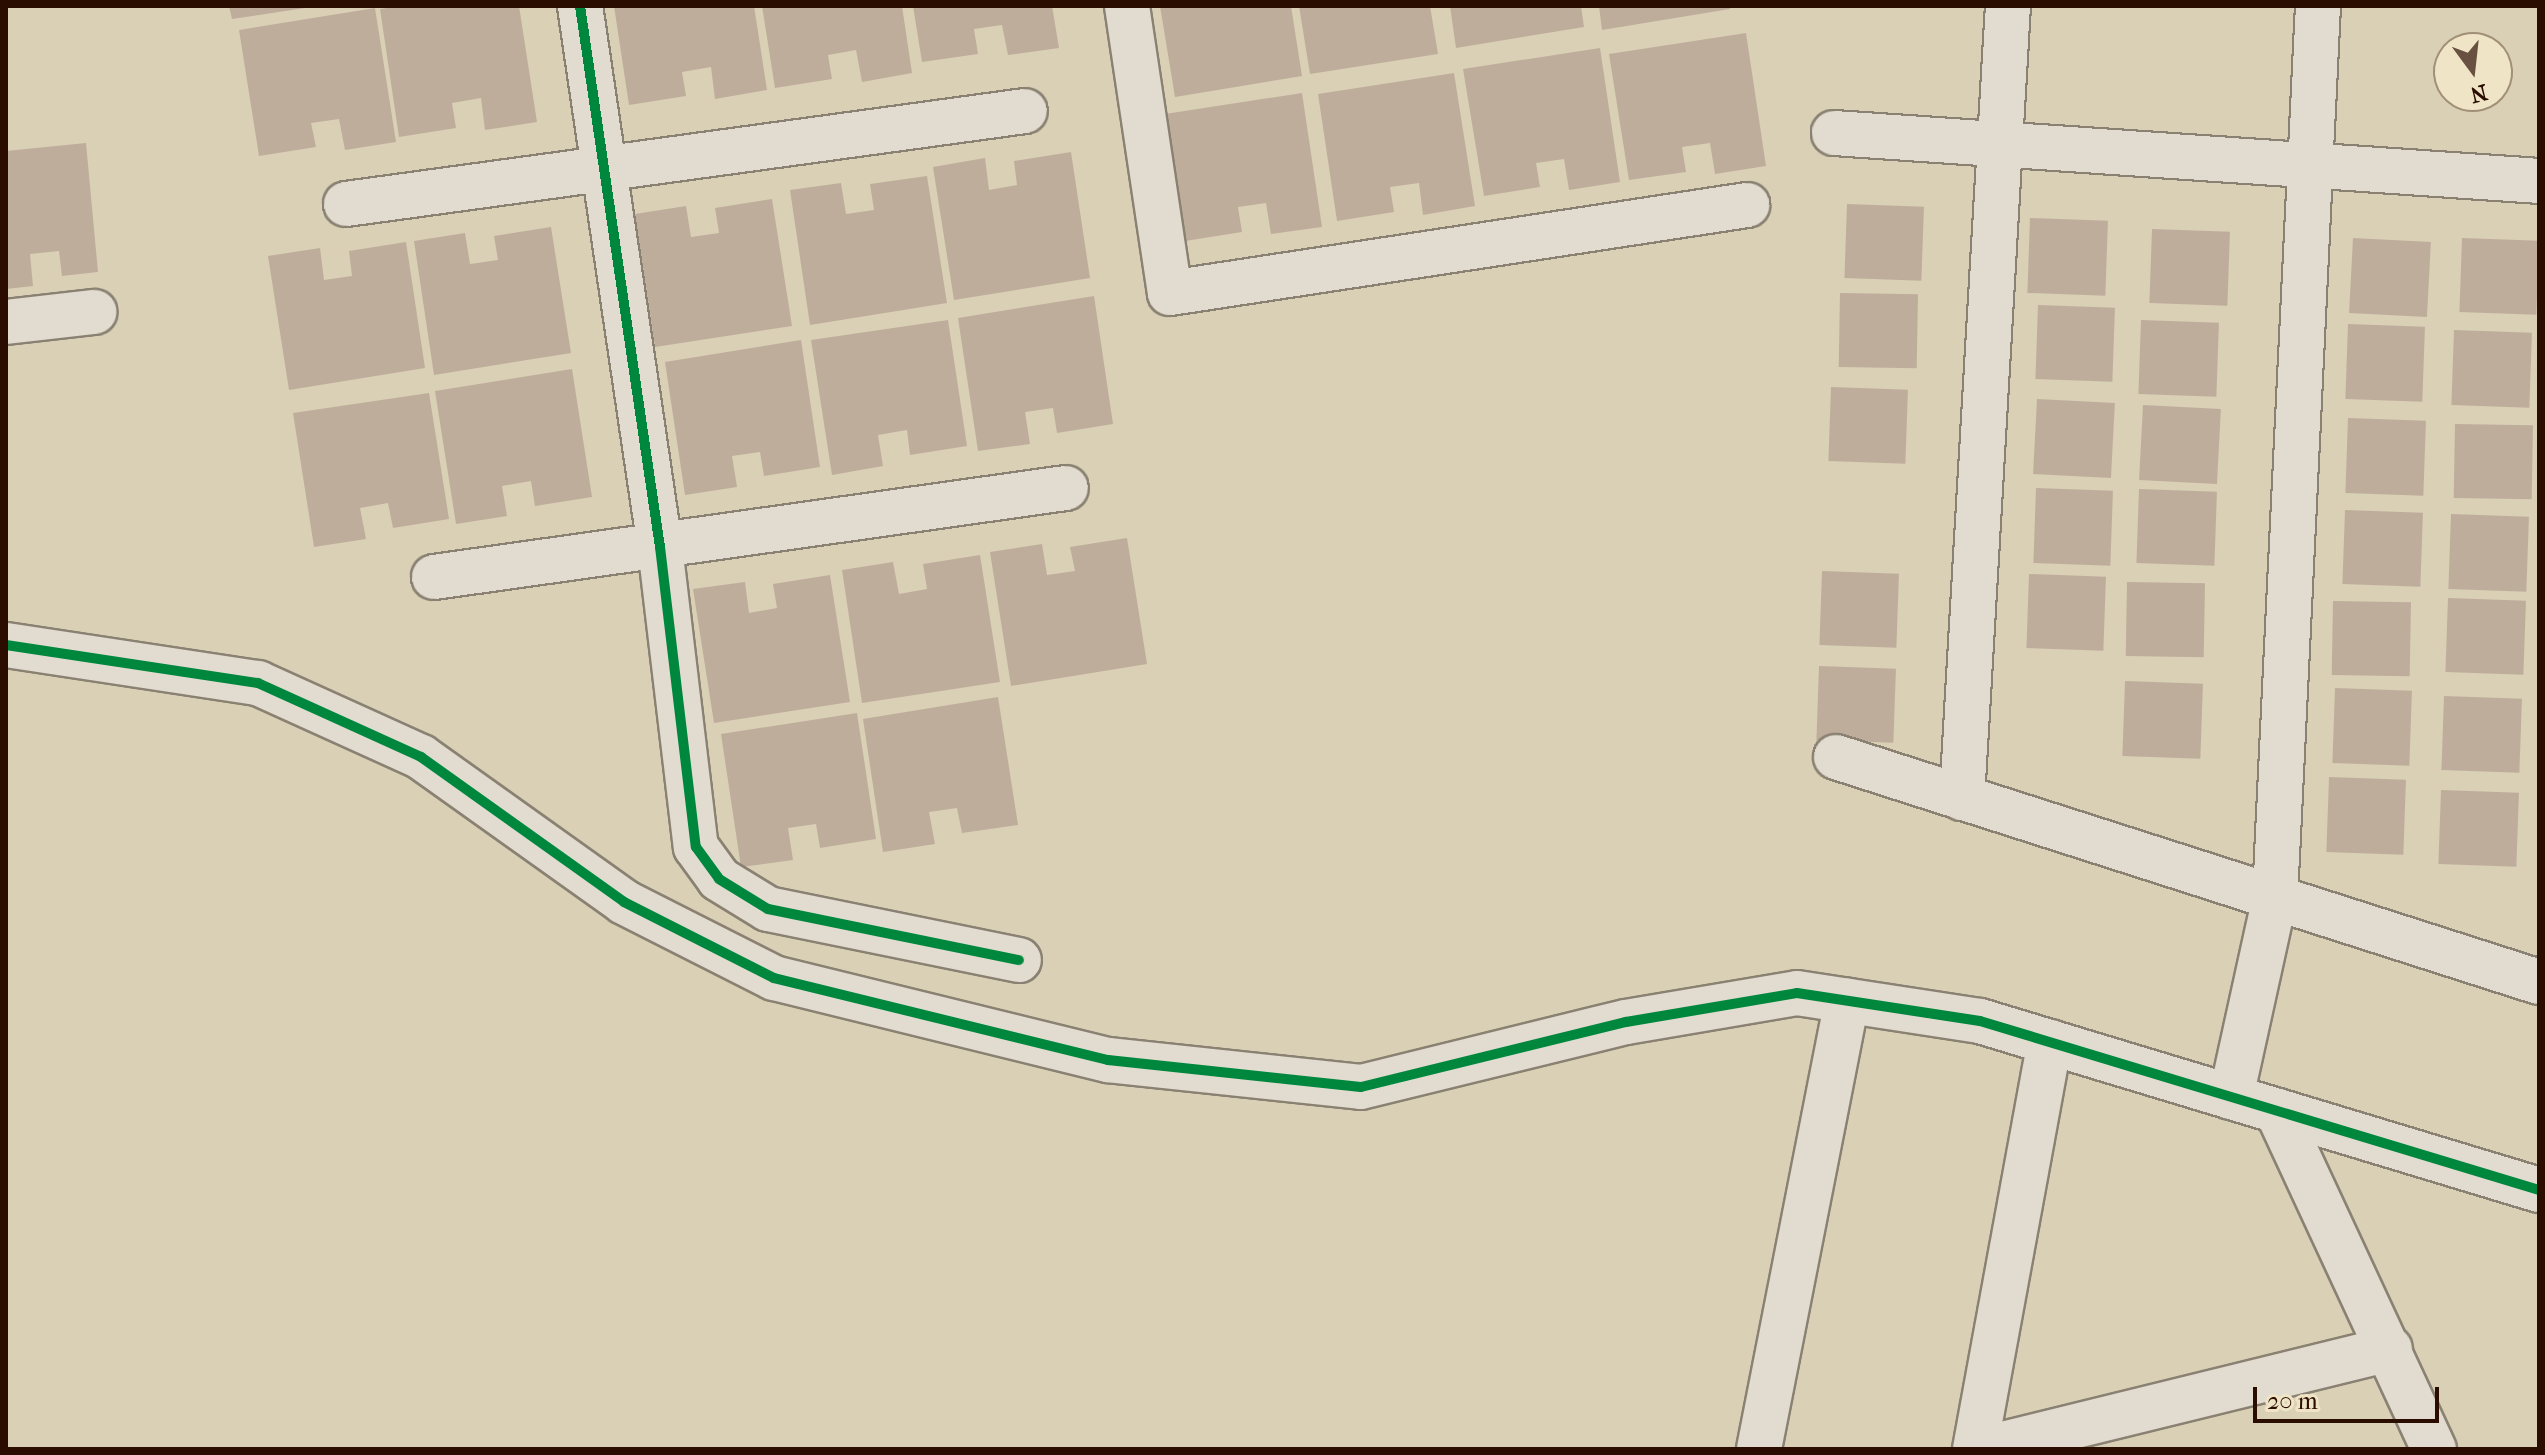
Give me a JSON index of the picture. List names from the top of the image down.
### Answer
{
  "scale_bar": "20 m",
  "north": "bottom"
}
